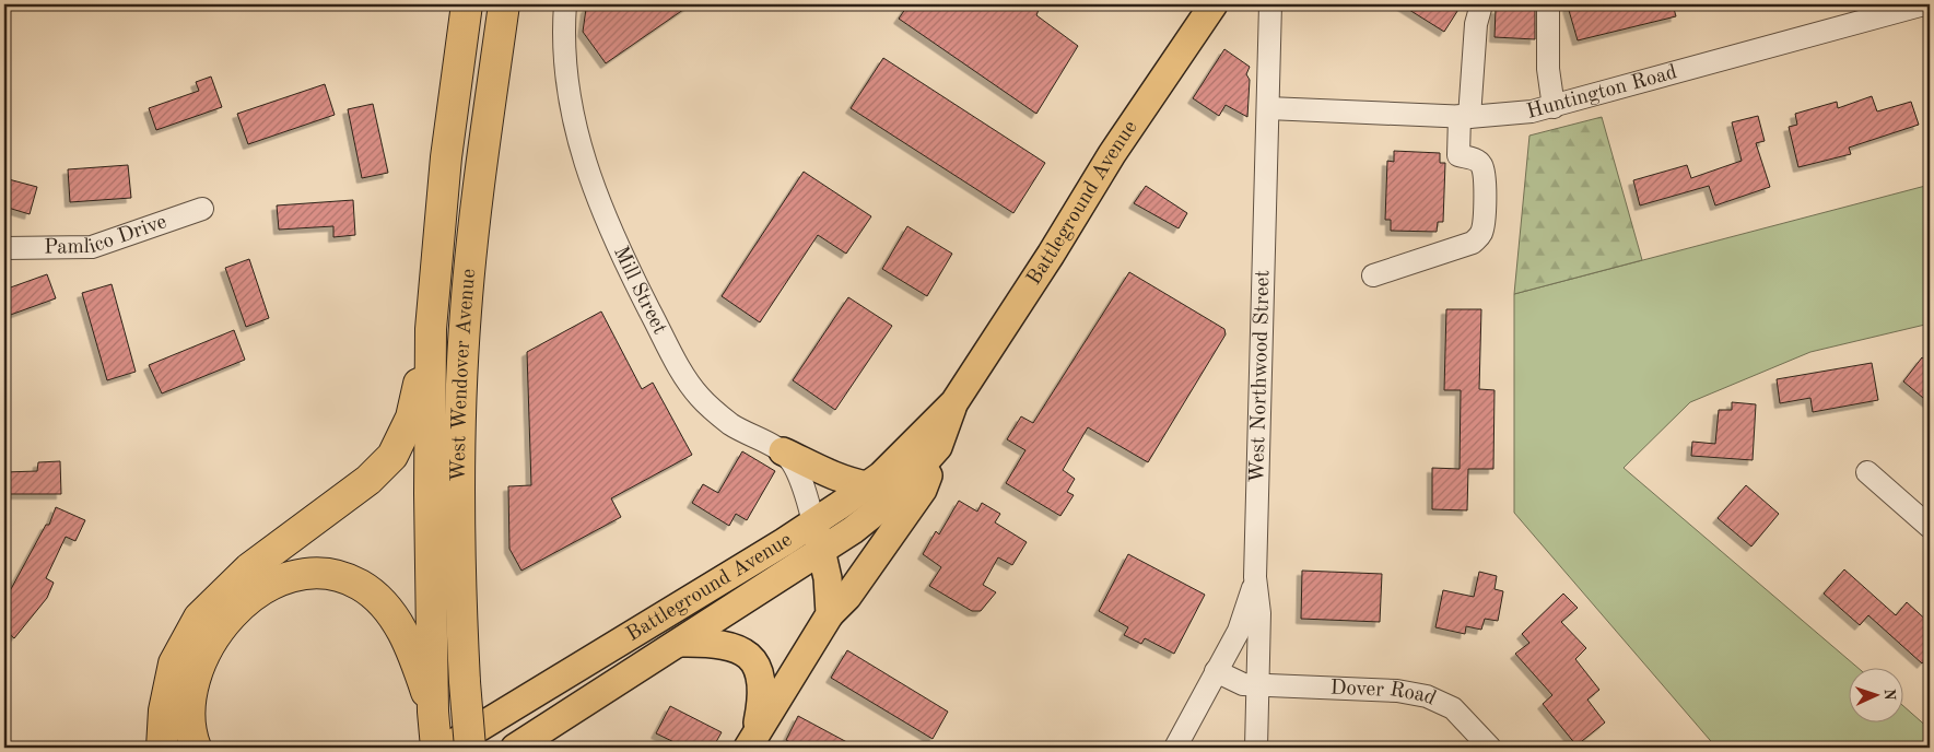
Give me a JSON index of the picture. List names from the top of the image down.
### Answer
{
  "streets": {
    "highway": ["West Wendover Avenue"],
    "main road": ["Battleground Avenue"],
    "street": [
      "Huntington Road",
      "Pamlico Drive",
      "Mill Street",
      "West Northwood Street",
      "Dover Road"
    ]
  },
  "crossings": [
    ["Huntington Road", "West Northwood Street"],
    ["West Northwood Street", "Dover Road"]
  ],
  "north": "right"
}
